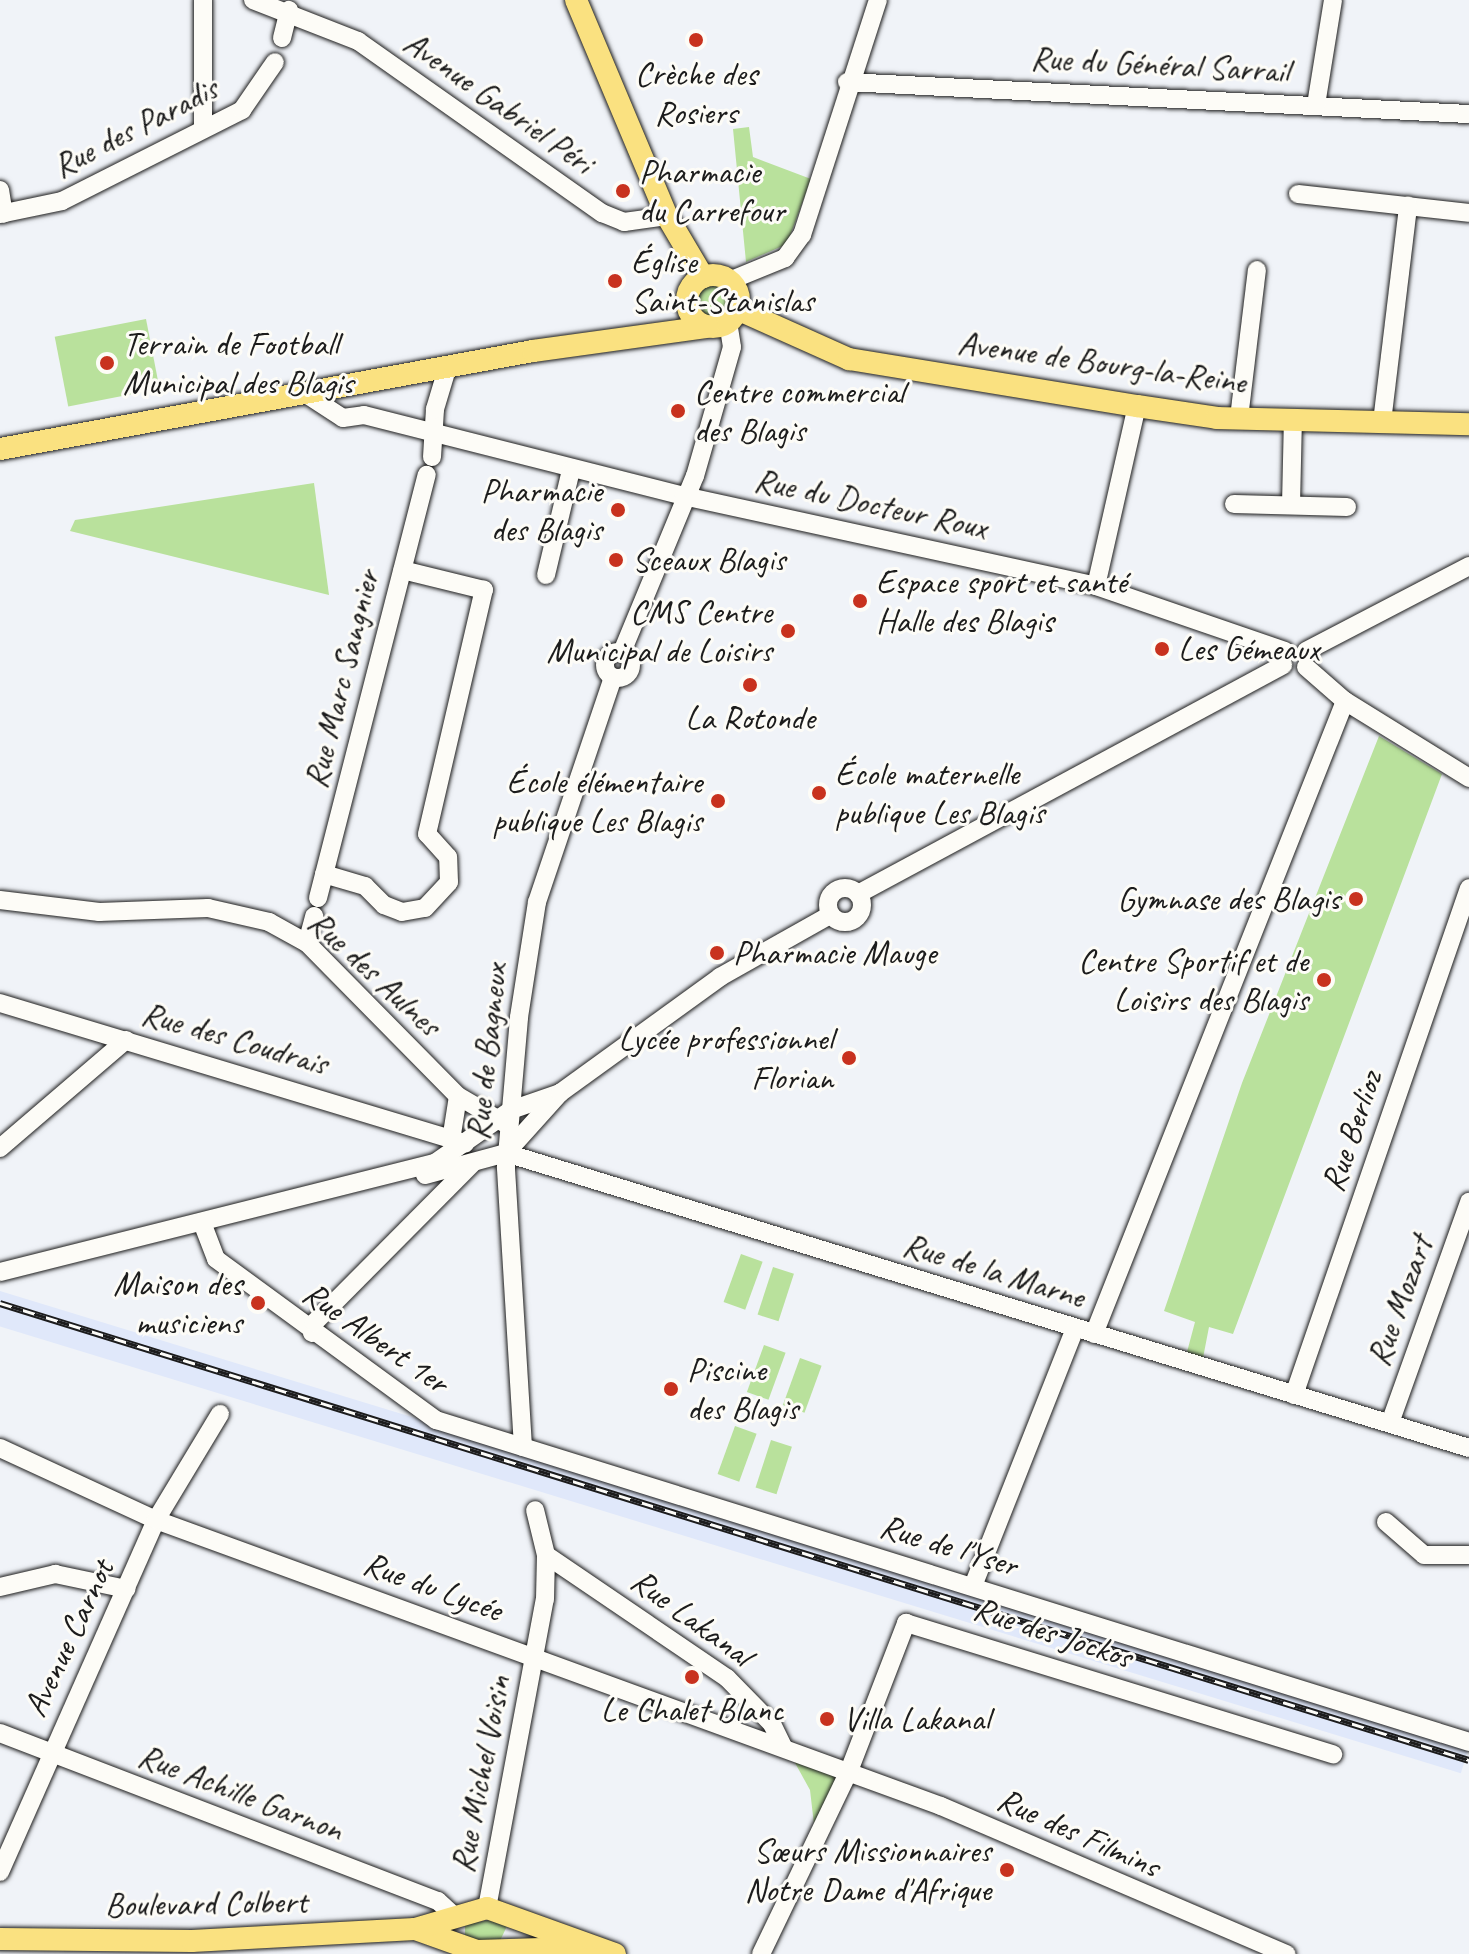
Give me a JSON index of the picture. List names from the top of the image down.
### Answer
{
  "streets": {
    "main road": ["Avenue de Bourg-la-Reine", "Boulevard Colbert"],
    "street": [
      "Rue du Général Sarrail",
      "Avenue Gabriel Péri",
      "Rue des Paradis",
      "Rue du Docteur Roux",
      "Rue Marc Sangnier",
      "Rue des Aulnes",
      "Rue des Coudrais",
      "Rue de Bagneux",
      "Rue Berlioz",
      "Rue de la Marne",
      "Rue Mozart",
      "Rue Albert 1er",
      "Rue de l'Yser",
      "Rue du Lycée",
      "Rue Lakanal",
      "Rue des Jockos",
      "Avenue Carnot",
      "Rue Michel Voisin",
      "Rue Achille Garnon",
      "Rue des Filmins"
    ]
  },
  "crossings": [
    ["Avenue de Bourg-la-Reine", "Rue de Bagneux"],
    ["Rue du Docteur Roux", "Rue Marc Sangnier"],
    ["Rue du Docteur Roux", "Rue de Bagneux"],
    ["Rue Marc Sangnier", "Rue des Aulnes"],
    ["Rue des Aulnes", "Rue de Bagneux"],
    ["Rue de Bagneux", "Rue de la Marne"],
    ["Rue de Bagneux", "Rue Albert 1er"],
    ["Rue de Bagneux", "Rue de l'Yser"],
    ["Rue Berlioz", "Rue de la Marne"],
    ["Rue de la Marne", "Rue Mozart"],
    ["Rue Albert 1er", "Rue de l'Yser"],
    ["Rue du Lycée", "Rue Lakanal"],
    ["Rue du Lycée", "Rue des Jockos"],
    ["Rue du Lycée", "Avenue Carnot"],
    ["Rue du Lycée", "Rue Michel Voisin"],
    ["Rue du Lycée", "Rue des Filmins"],
    ["Rue Lakanal", "Rue Michel Voisin"],
    ["Rue des Jockos", "Rue des Filmins"],
    ["Avenue Carnot", "Rue Achille Garnon"],
    ["Rue Michel Voisin", "Boulevard Colbert"],
    ["Rue Achille Garnon", "Boulevard Colbert"]
  ],
  "places": [
    "Crèche des Rosiers",
    "Pharmacie du Carrefour",
    "Église Saint-Stanislas",
    "Terrain de Football Municipal des Blagis",
    "Centre commercial des Blagis",
    "Pharmacie des Blagis",
    "Sceaux Blagis",
    "Espace sport et santé Halle des Blagis",
    "CMS Centre Municipal de Loisirs",
    "Les Gémeaux",
    "La Rotonde",
    "École maternelle publique Les Blagis",
    "École élémentaire publique Les Blagis",
    "Gymnase des Blagis",
    "Pharmacie Mauge",
    "Centre Sportif et de Loisirs des Blagis",
    "Lycée professionnel Florian",
    "Maison des musiciens",
    "Piscine des Blagis",
    "Le Chalet Blanc",
    "Villa Lakanal",
    "Sœurs Missionnaires Notre Dame d'Afrique"
  ]
}
